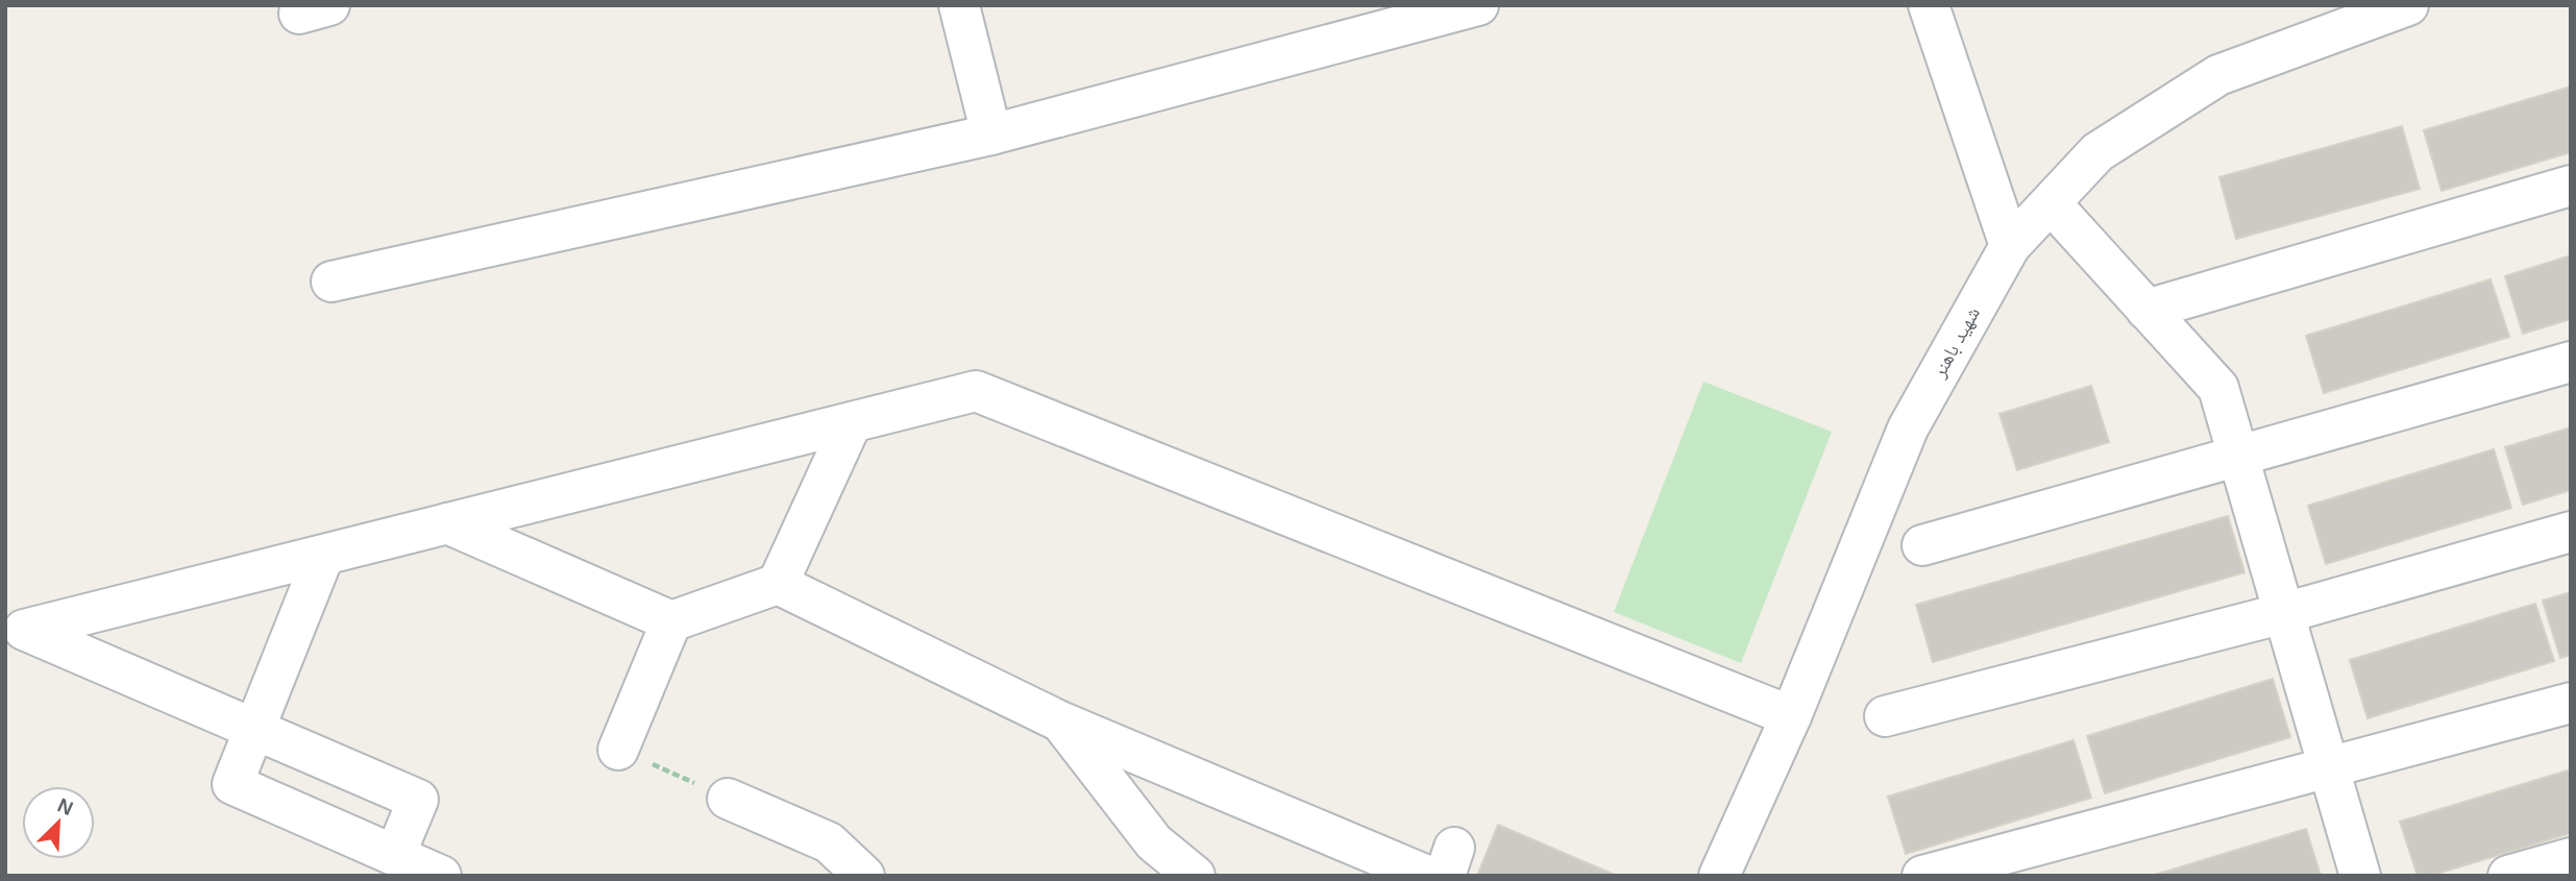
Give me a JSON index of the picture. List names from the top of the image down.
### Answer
{
  "streets": {
    "street": ["شهید باهنر"]
  },
  "north": "top right"
}
